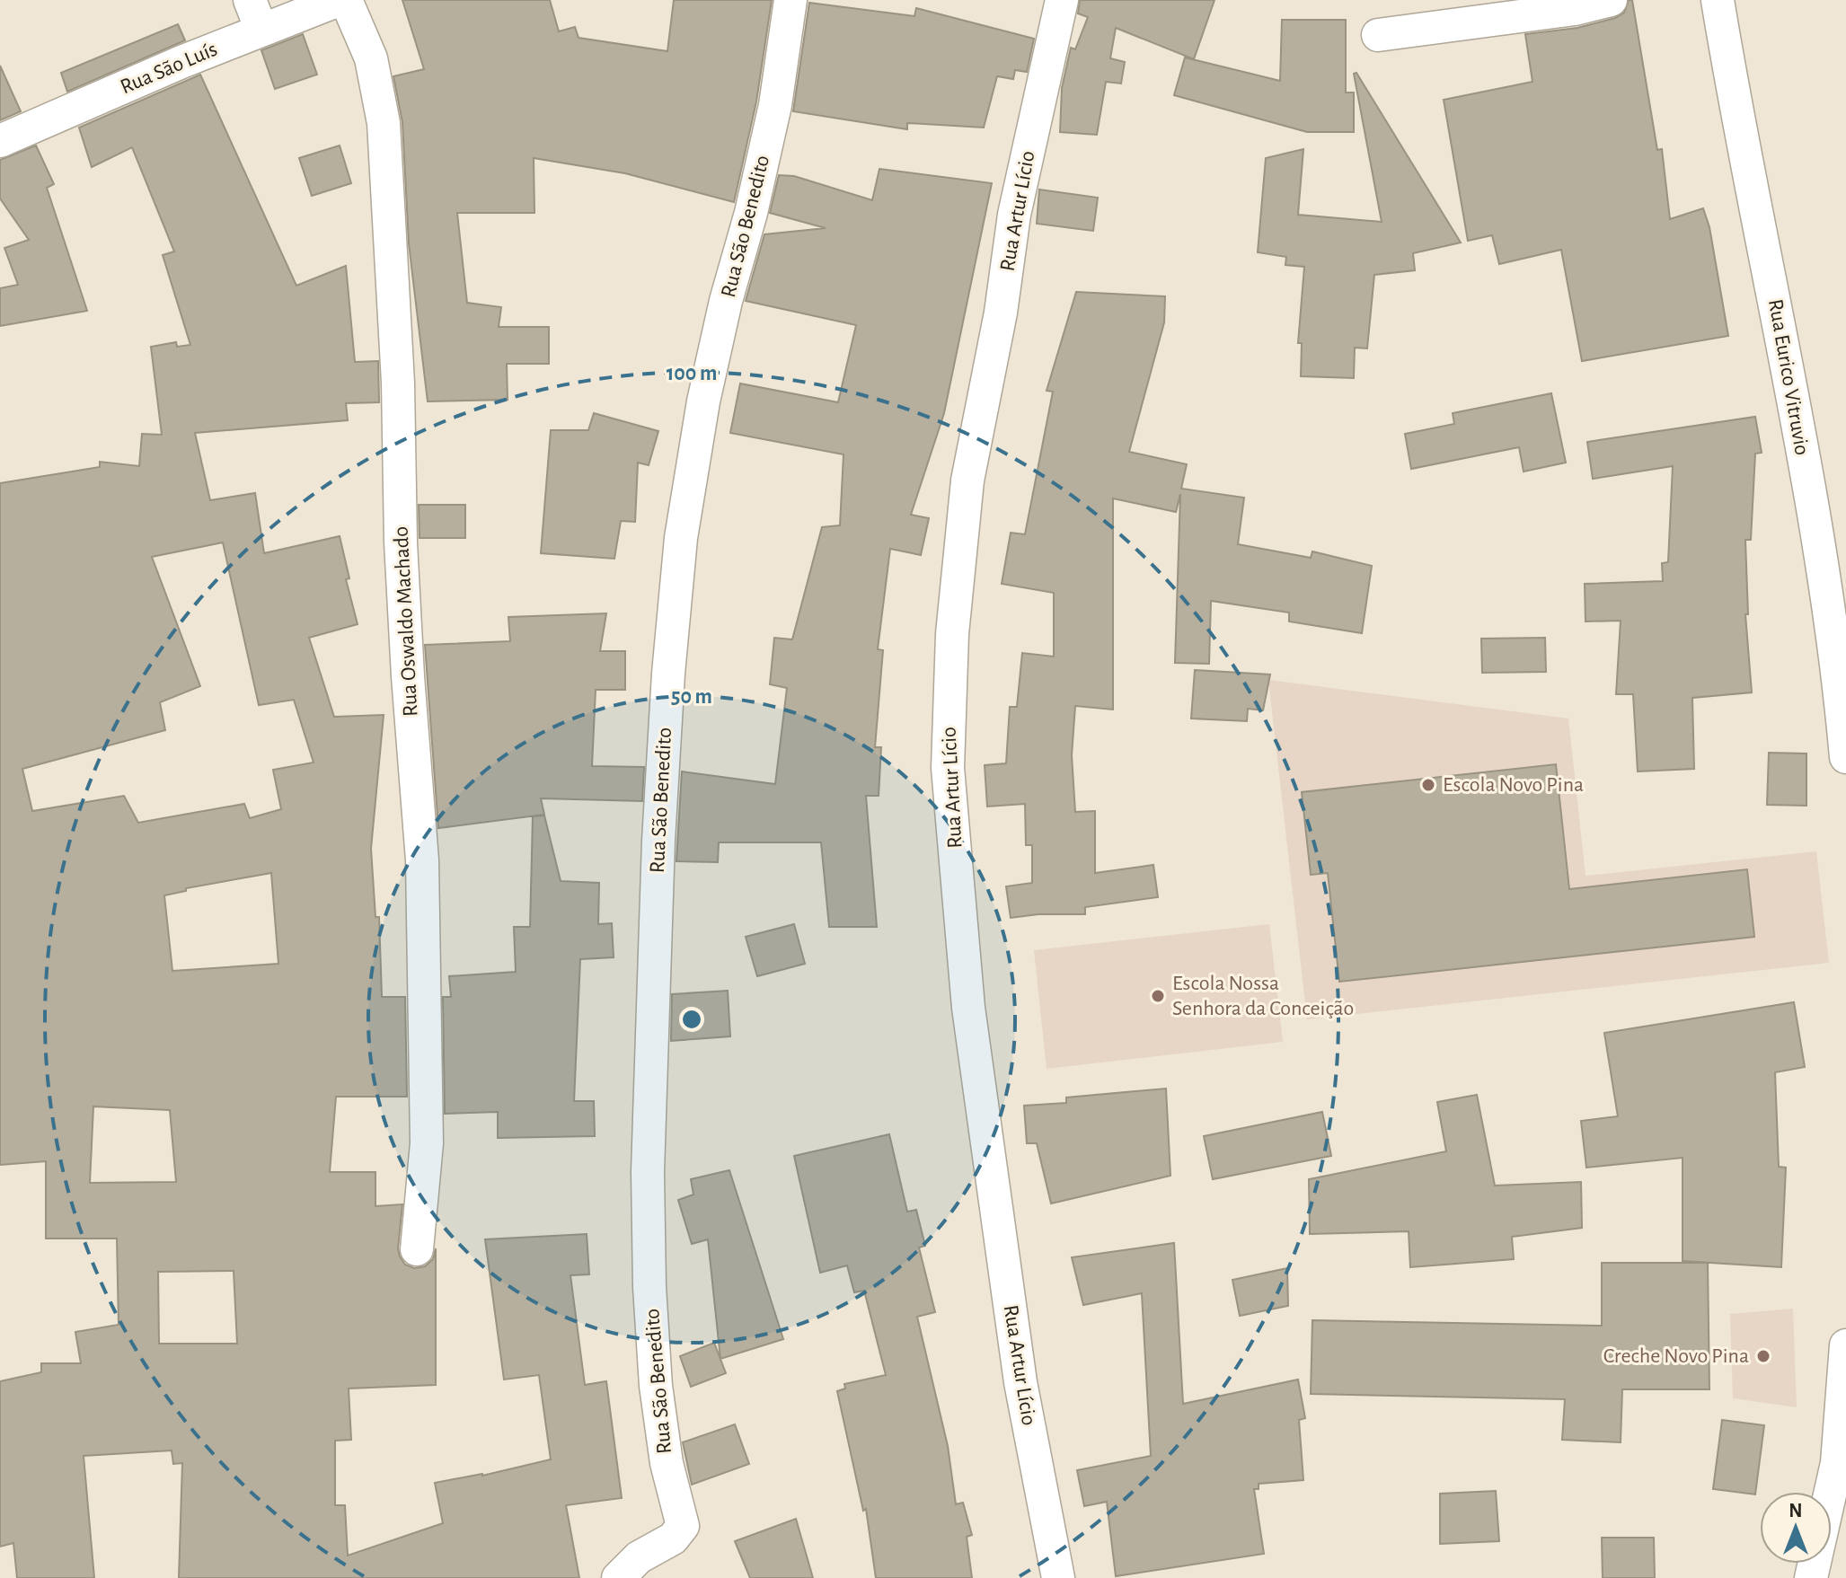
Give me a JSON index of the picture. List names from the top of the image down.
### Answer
{
  "streets": {
    "street": [
      "Rua São Luís",
      "Rua Artur Lício",
      "Rua São Benedito",
      "Rua Eurico Vitruvio",
      "Rua Oswaldo Machado"
    ]
  },
  "places": ["Escola Novo Pina", "Escola Nossa Senhora da Conceição", "Creche Novo Pina"],
  "north": "top",
  "rings": ["100 m", "50 m"]
}
